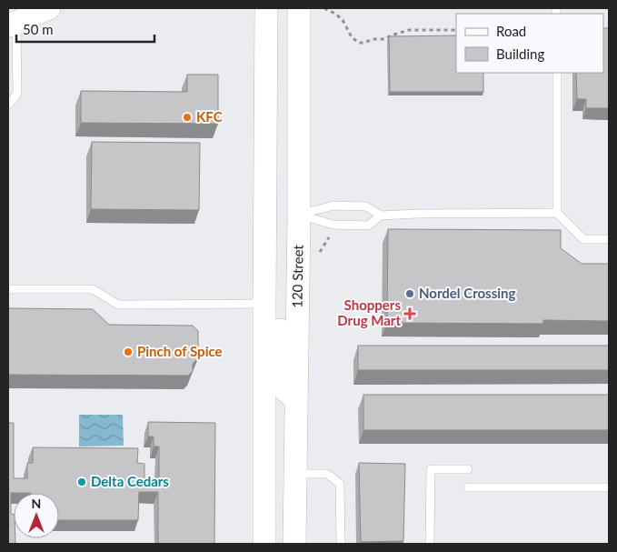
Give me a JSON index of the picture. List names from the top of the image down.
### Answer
{
  "streets": {
    "main road": ["120 Street"]
  },
  "places": {
    "other": [
      "KFC",
      "Nordel Crossing",
      "Pinch of Spice",
      "Delta Cedars"
    ],
    "health": ["Shoppers Drug Mart"]
  },
  "legend": ["Road", "Building"],
  "scale_bar": "50 m",
  "north": "top"
}
